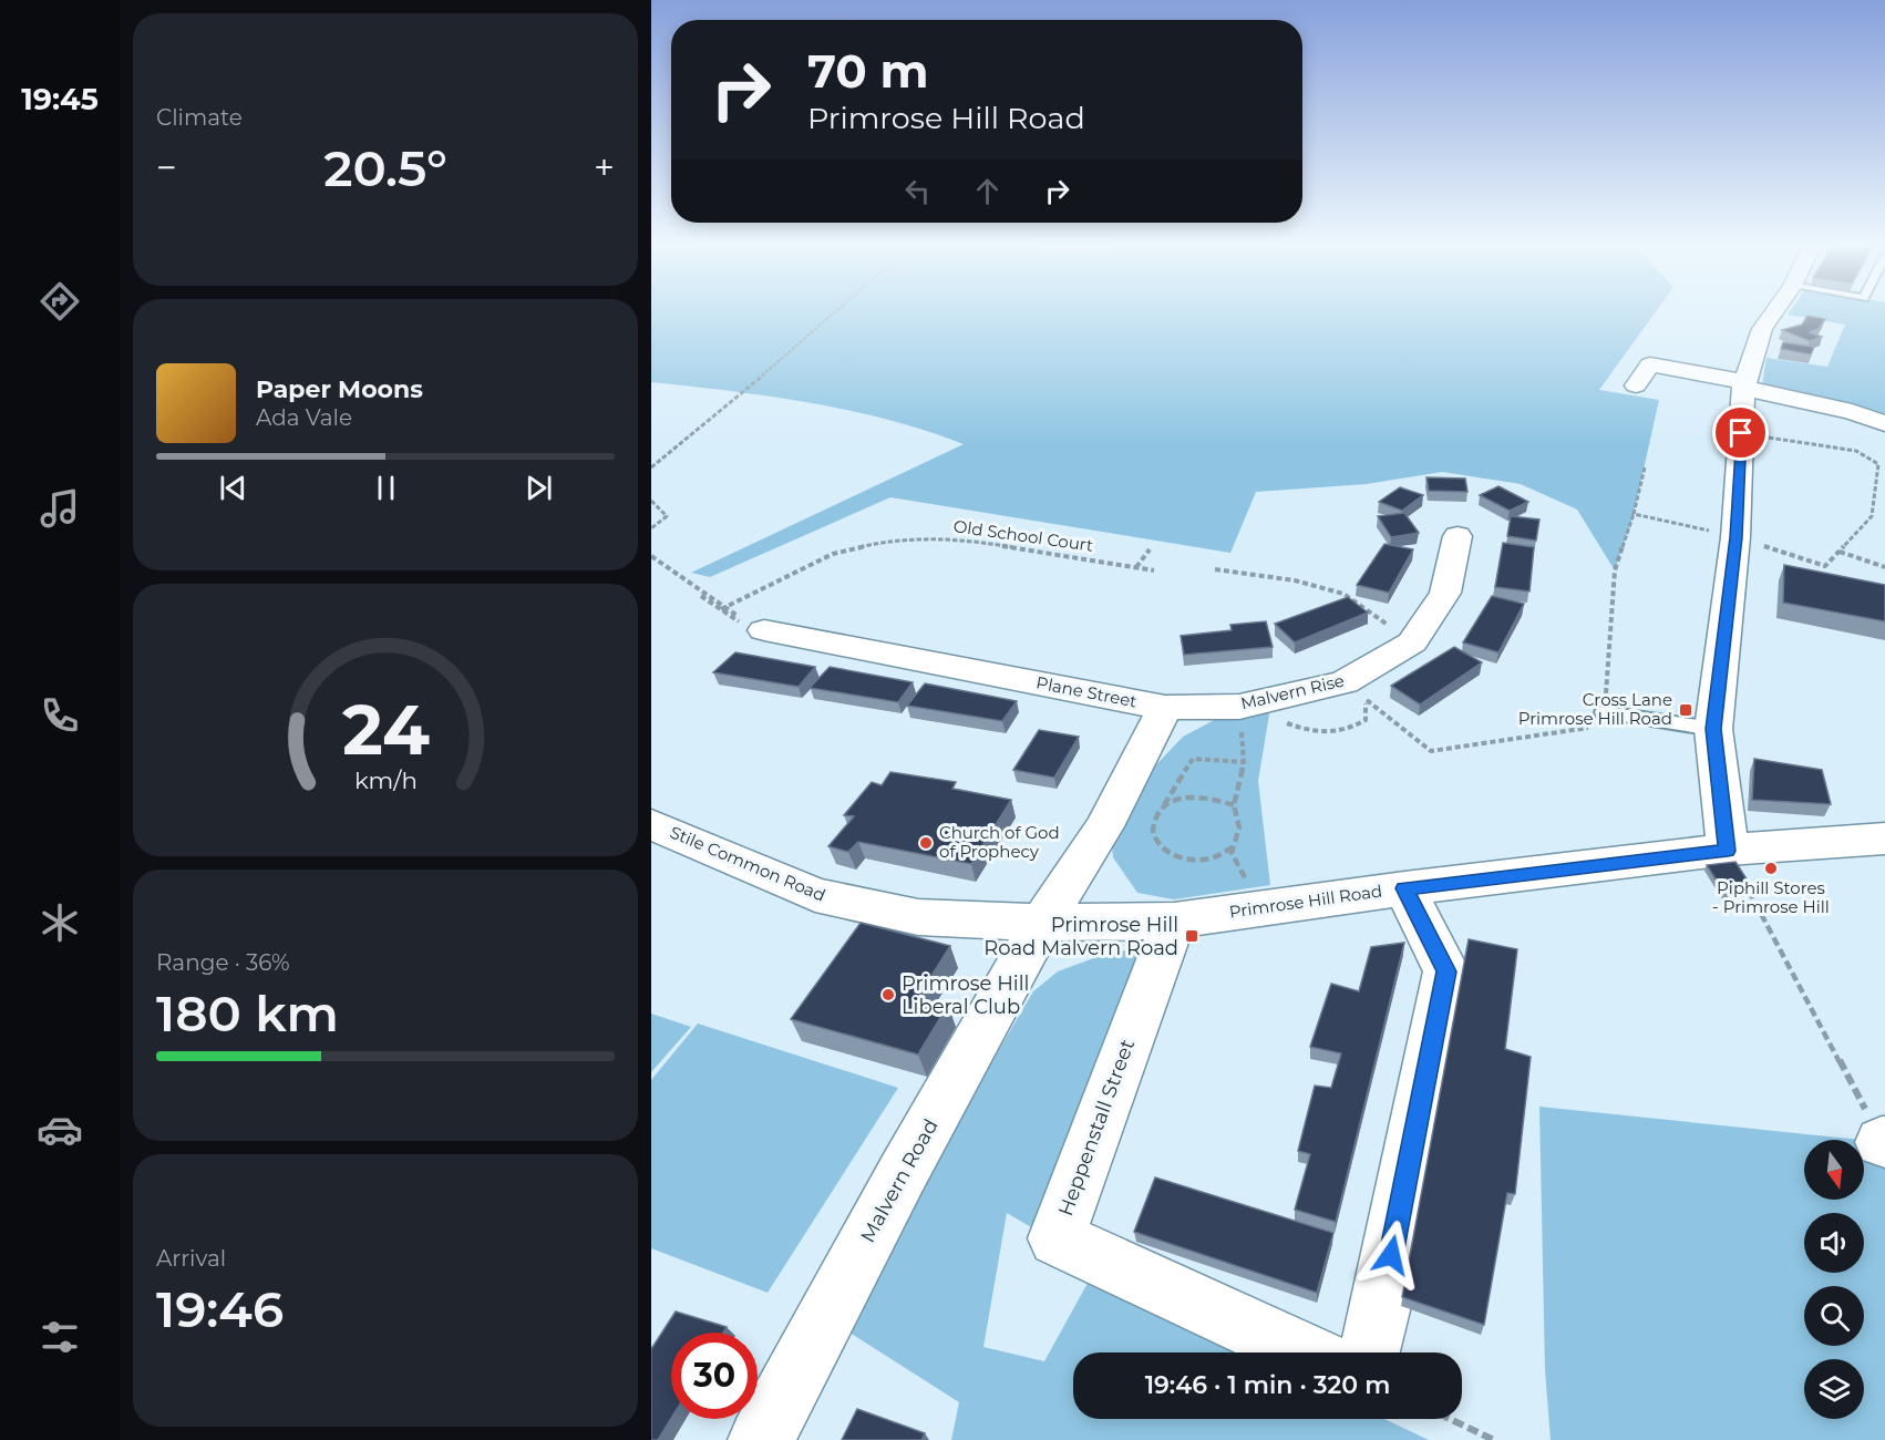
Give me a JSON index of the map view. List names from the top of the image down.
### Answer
{
  "streets": {
    "street": [
      "Plane Street",
      "Malvern Rise",
      "Stile Common Road",
      "Primrose Hill Road",
      "Heppenstall Street",
      "Malvern Road"
    ],
    "path": ["Old School Court"]
  },
  "crossings": [
    ["Plane Street", "Malvern Rise"],
    ["Stile Common Road", "Primrose Hill Road"],
    ["Stile Common Road", "Malvern Road"],
    ["Primrose Hill Road", "Heppenstall Street"],
    ["Primrose Hill Road", "Malvern Road"]
  ],
  "places": {
    "transit": ["Cross Lane Primrose Hill Road", "Primrose Hill Road Malvern Road"],
    "other": ["Church of God of Prophecy", "Piphill Stores - Primrose Hill", "Primrose Hill Liberal Club"]
  },
  "north": "bottom",
  "page": {
    "tabs": "19:45",
    "tile": [
      "Climate",
      ["Range · 36%", "180 km"],
      ["Arrival", "19:46"]
    ],
    "turn": ["70 m", "Primrose Hill Road"],
    "heat": ["−", "20.5°", "+"],
    "song": ["Paper Moons", "Ada Vale"],
    "limit": "30",
    "trip": "19:46 · 1 min · 320 m",
    "gauge": ["24", "km/h"]
  }
}
